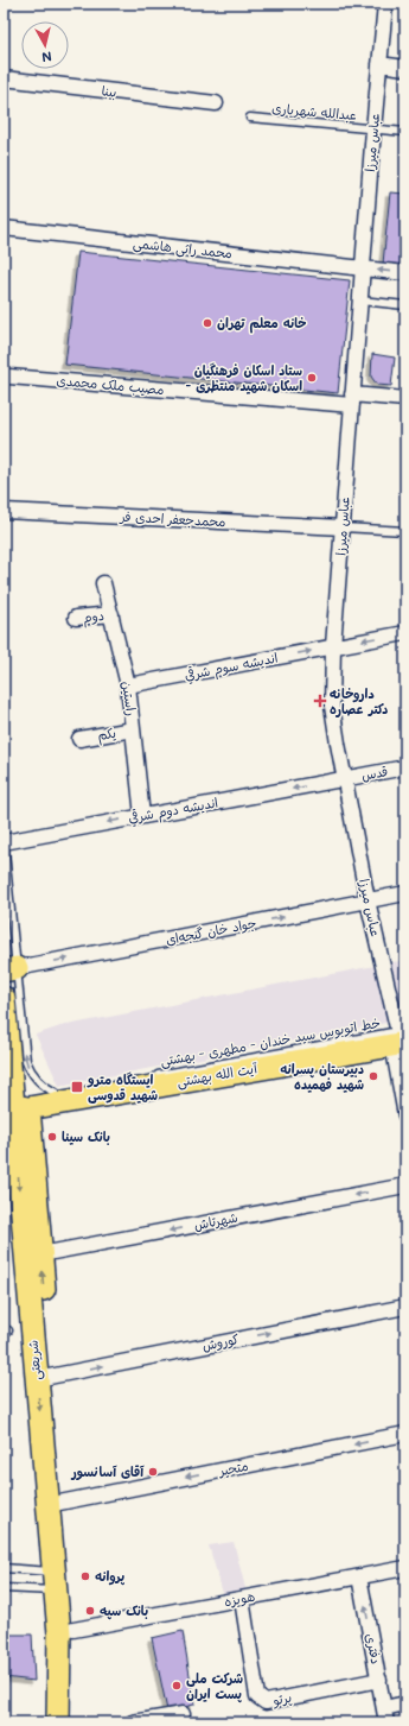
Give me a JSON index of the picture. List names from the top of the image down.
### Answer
{
  "streets": {
    "main road": ["آیت الله بهشتی", "شریعتی"],
    "street": [
      "بینا",
      "عباس میرزا",
      "محمد راثی هاشمی",
      "مصیب ملک محمدی",
      "محمدجعفر احدی فر",
      "دوم",
      "اندیشه سوم شرقي",
      "راستین",
      "یکم",
      "قدس",
      "انديشه دوم شرقي",
      "جواد خان گنجه‌ای",
      "شهرتاش",
      "کوروش",
      "متحیر",
      "هویزه",
      "دفتری",
      "پرتو"
    ],
    "lane": ["عبدالله شهریاری", "خط اتوبوس سید خندان - مطهری - بهشتی"]
  },
  "crossings": [
    ["عبدالله شهریاری", "عباس میرزا"],
    ["عباس میرزا", "محمد راثی هاشمی"],
    ["عباس میرزا", "مصیب ملک محمدی"],
    ["عباس میرزا", "محمدجعفر احدی فر"],
    ["عباس میرزا", "اندیشه سوم شرقي"],
    ["عباس میرزا", "قدس"],
    ["عباس میرزا", "انديشه دوم شرقي"],
    ["عباس میرزا", "جواد خان گنجه‌ای"],
    ["عباس میرزا", "خط اتوبوس سید خندان - مطهری - بهشتی"],
    ["عباس میرزا", "آیت الله بهشتی"],
    ["دوم", "راستین"],
    ["اندیشه سوم شرقي", "راستین"],
    ["راستین", "یکم"],
    ["راستین", "انديشه دوم شرقي"],
    ["قدس", "انديشه دوم شرقي"],
    ["خط اتوبوس سید خندان - مطهری - بهشتی", "آیت الله بهشتی"],
    ["آیت الله بهشتی", "شریعتی"],
    ["شهرتاش", "شریعتی"],
    ["کوروش", "شریعتی"],
    ["شریعتی", "متحیر"],
    ["شریعتی", "هویزه"],
    ["هویزه", "دفتری"],
    ["هویزه", "پرتو"],
    ["دفتری", "پرتو"]
  ],
  "one_way": [
    "انديشه دوم شرقي",
    "جواد خان گنجه‌ای",
    "شهرتاش",
    "کوروش",
    "متحیر",
    "دفتری"
  ],
  "places": {
    "other": [
      "خانه معلم تهران",
      "ستاد اسکان فرهنگیان - اسکان شهید منتظری",
      "دبیرستان پسرانه شهید فهمیده",
      "بانک سینا",
      "آقای آسانسور",
      "پروانه",
      "بانک سپه",
      "شرکت ملی پست ایران"
    ],
    "health": ["داروخانه دکتر عصاره"],
    "transit": ["ایستگاه مترو شهید قدوسی"]
  },
  "north": "bottom"
}
